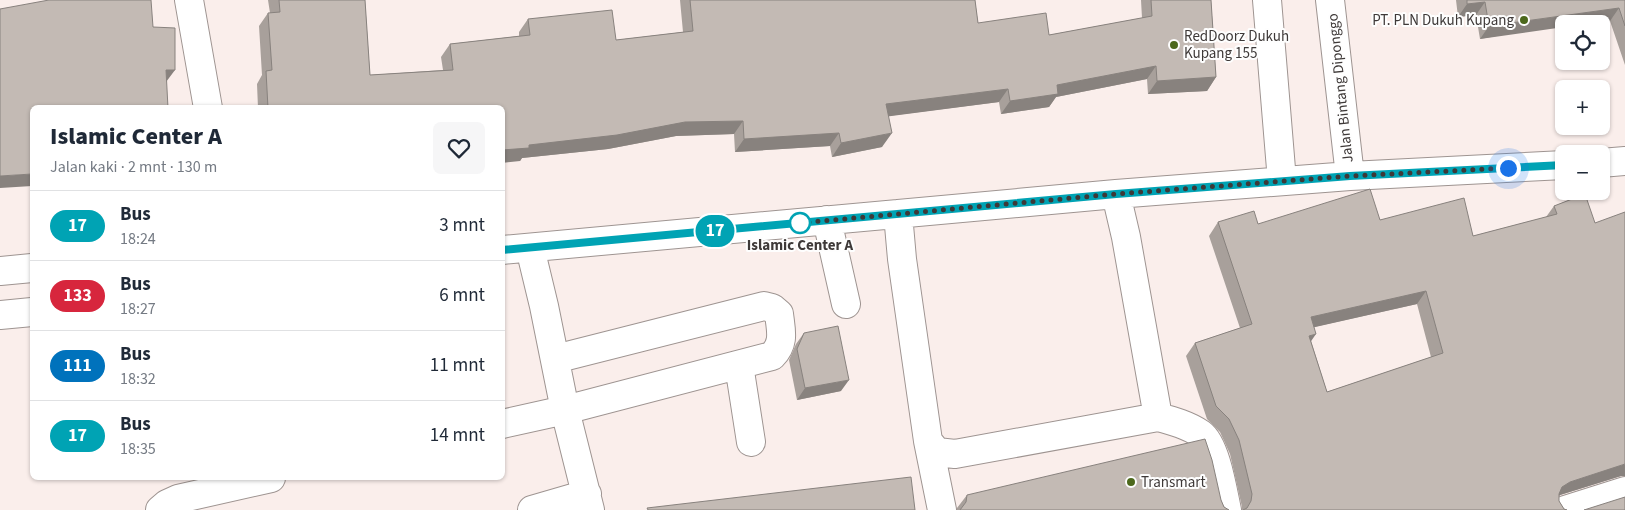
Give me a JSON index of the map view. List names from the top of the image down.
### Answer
{
  "streets": {
    "street": ["Jalan Bintang Diponggo"]
  },
  "places": [
    "PT. PLN Dukuh Kupang",
    "RedDoorz Dukuh Kupang 155",
    "Islamic Center A",
    "Transmart"
  ],
  "lines": ["bus line 17"],
  "page": {
    "on_map": "17",
    "map_buttons": ["+", "−"],
    "heading": ["Islamic Center A", "Jalan kaki · 2 mnt · 130 m"],
    "list": [
      {
        "mark": "17",
        "name": "Bus",
        "note": "18:24",
        "value": "3 mnt"
      },
      {
        "mark": "133",
        "name": "Bus",
        "note": "18:27",
        "value": "6 mnt"
      },
      {
        "mark": "111",
        "name": "Bus",
        "note": "18:32",
        "value": "11 mnt"
      },
      {
        "mark": "17",
        "name": "Bus",
        "note": "18:35",
        "value": "14 mnt"
      }
    ]
  }
}
